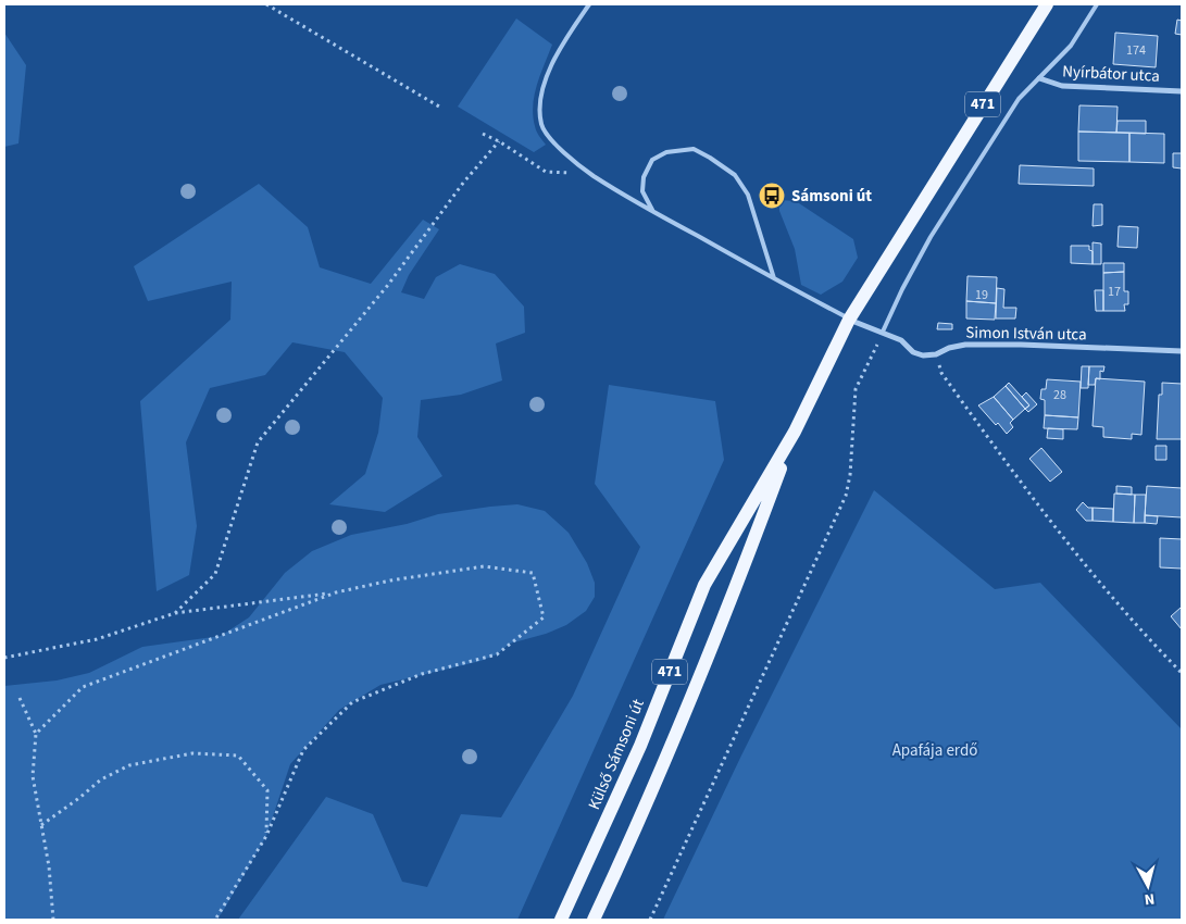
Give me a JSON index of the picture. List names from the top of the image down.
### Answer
{
  "streets": {
    "main road": ["471", "Külső Sámsoni út"],
    "street": ["Nyírbátor utca", "Simon István utca"]
  },
  "crossings": [
    ["471", "Külső Sámsoni út"]
  ],
  "parks": ["Apafája erdő"],
  "places": {
    "bus stop": ["Sámsoni út"]
  },
  "house_numbers": [
    "174",
    "17",
    "19",
    "28"
  ],
  "north": "bottom"
}
